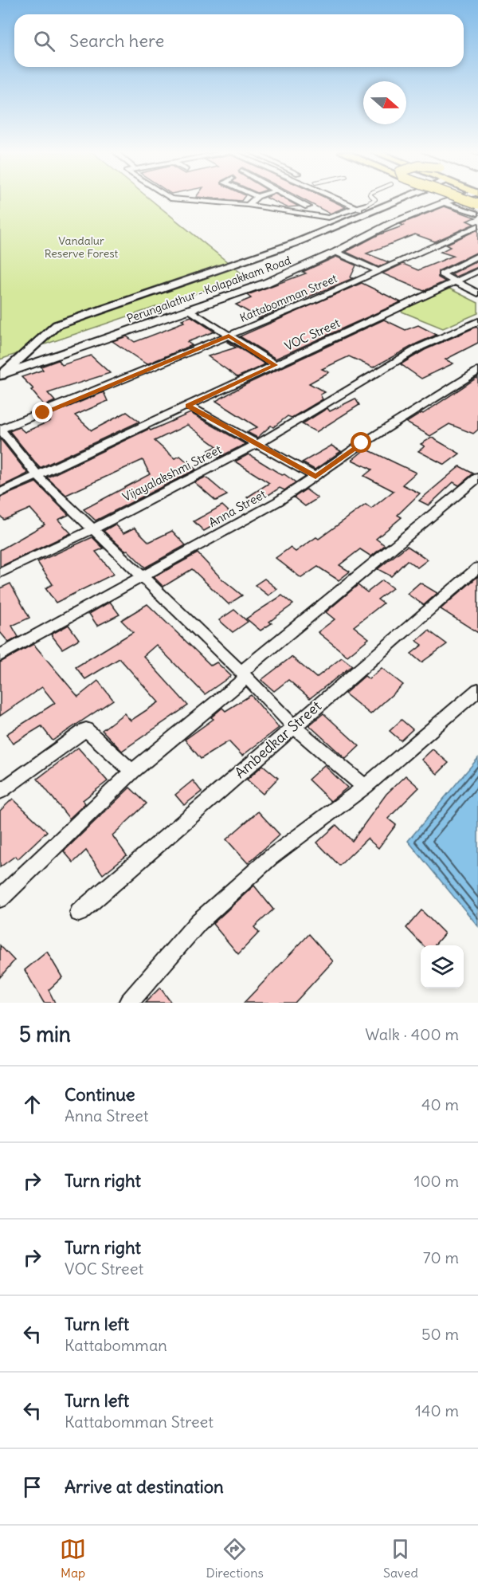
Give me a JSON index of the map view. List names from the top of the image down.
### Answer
{
  "streets": {
    "main road": ["Perungalathur - Kolapakkam Road"],
    "street": [
      "Kattabomman Street",
      "VOC Street",
      "Vijayalakshmi Street",
      "Anna Street",
      "Ambedkar Street"
    ]
  },
  "parks": ["Vandalur Reserve Forest"],
  "north": "right",
  "page": {
    "search": "Search here",
    "heading": ["5 min", "Walk · 400 m"],
    "list": [
      ["Continue", "Anna Street", "40 m"],
      ["Turn right", "100 m"],
      ["Turn right", "VOC Street", "70 m"],
      ["Turn left", "Kattabomman", "50 m"],
      ["Turn left", "Kattabomman Street", "140 m"],
      "Arrive at destination"
    ],
    "nav": ["Map", "Directions", "Saved"]
  }
}
